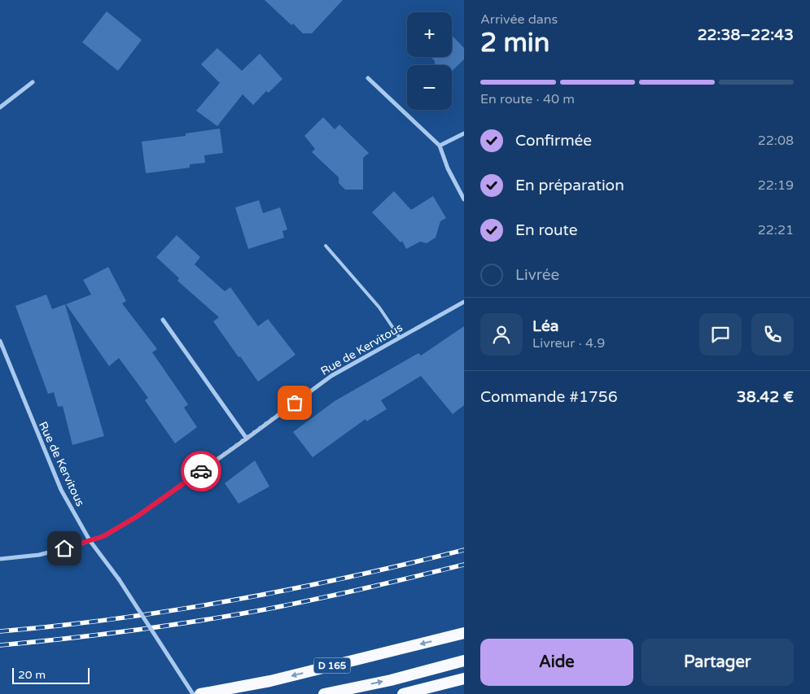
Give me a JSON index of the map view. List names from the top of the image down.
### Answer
{
  "streets": {
    "highway": ["D 165"],
    "street": ["Rue de Kervitous"]
  },
  "scale_bar": "20 m",
  "page": {
    "heading": ["2 min", "Arrivée dans", "22:38–22:43"],
    "panel": [
      "Léa",
      "Livreur · 4.9",
      "Commande #1756",
      "38.42 €"
    ],
    "map_buttons": ["+", "−"],
    "bar": "En route · 40 m",
    "list": [
      ["Confirmée", "22:08"],
      ["En préparation", "22:19"],
      ["En route", "22:21"],
      "Livrée"
    ],
    "buttons": ["Aide", "Partager"],
    "scale": "20 m"
  }
}
